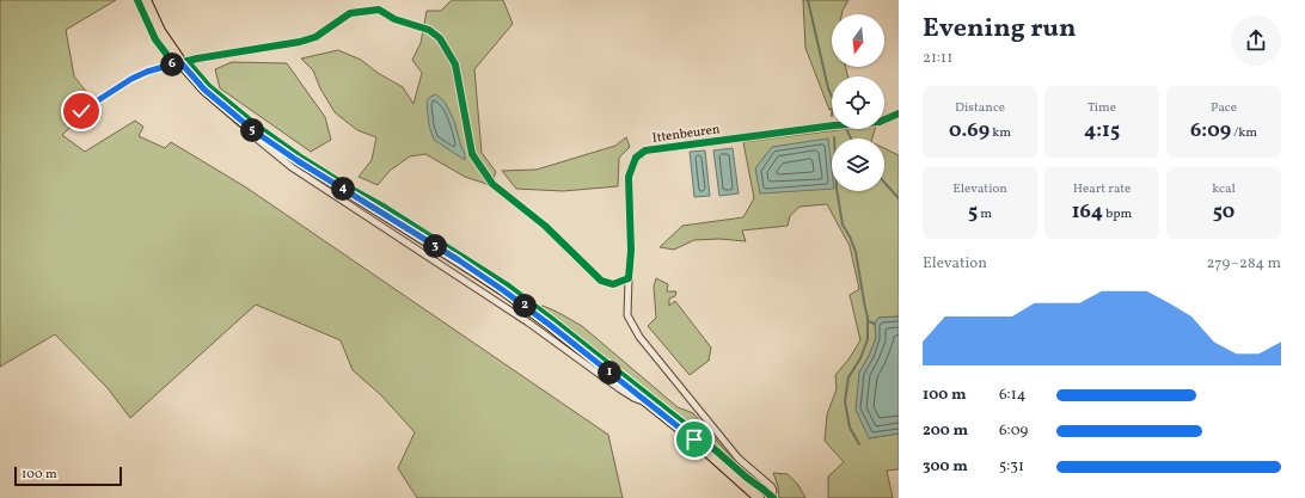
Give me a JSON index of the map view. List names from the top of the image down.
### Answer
{
  "streets": {
    "street": ["Ittenbeuren"]
  },
  "scale_bar": "100 m",
  "north": "bottom",
  "page": {
    "heading": ["Evening run", "21:11"],
    "pins": [
      "6",
      "5",
      "4",
      "3",
      "2",
      "1"
    ],
    "stats": [
      ["Distance", "0.69 km"],
      ["Time", "4:15"],
      ["Pace", "6:09 /km"],
      ["Elevation", "5 m"],
      ["Heart rate", "164 bpm"],
      ["kcal", "50"]
    ],
    "chart": ["Elevation", "279–284 m"],
    "list": [
      {
        "name": "100 m",
        "note": "6:14"
      },
      {
        "name": "200 m",
        "note": "6:09"
      },
      {
        "name": "300 m",
        "note": "5:31"
      }
    ],
    "scale": "100 m"
  }
}
